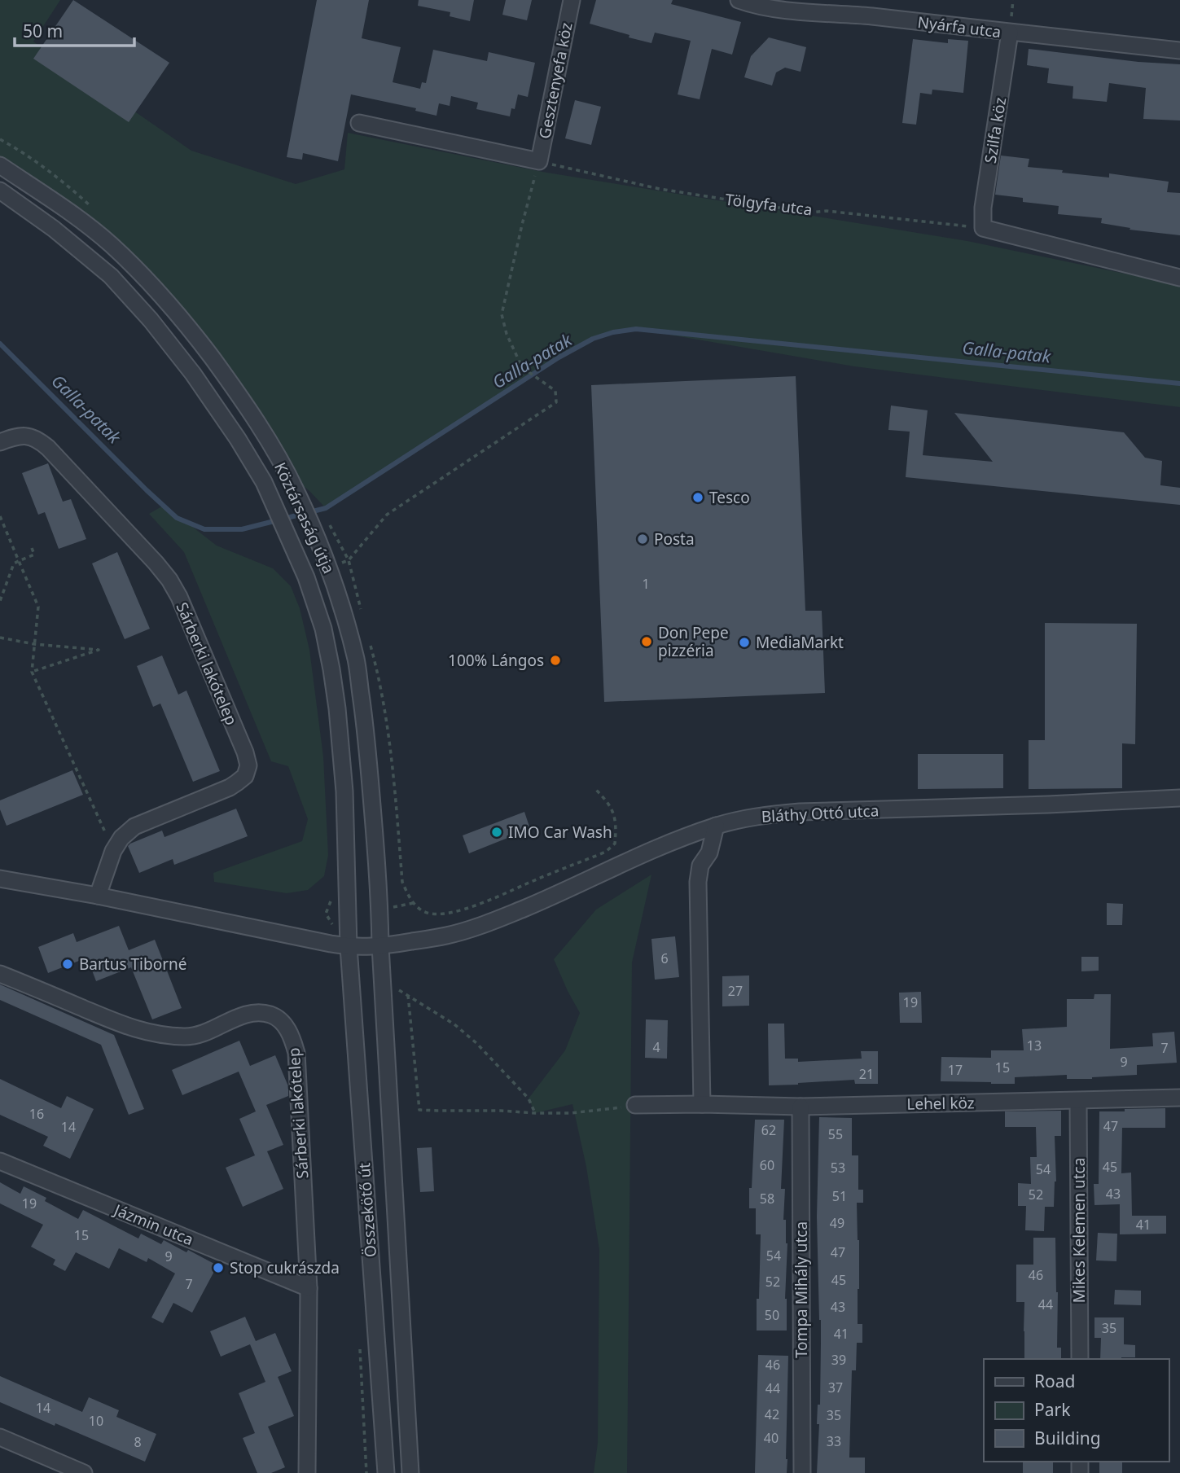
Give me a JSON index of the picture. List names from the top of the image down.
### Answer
{
  "streets": {
    "street": [
      "Nyárfa utca",
      "Gesztenyefa köz",
      "Szilfa köz",
      "Köztársaság útja",
      "Sárberki lakótelep",
      "Bláthy Ottó utca",
      "Lehel köz",
      "Összekötő út",
      "Jázmin utca",
      "Mikes Kelemen utca",
      "Tompa Mihály utca"
    ],
    "path": ["Tölgyfa utca"]
  },
  "crossings": [
    ["Nyárfa utca", "Szilfa köz"],
    ["Gesztenyefa köz", "Tölgyfa utca"],
    ["Szilfa köz", "Tölgyfa utca"],
    ["Köztársaság útja", "Bláthy Ottó utca"],
    ["Köztársaság útja", "Összekötő út"],
    ["Sárberki lakótelep", "Bláthy Ottó utca"],
    ["Sárberki lakótelep", "Jázmin utca"],
    ["Bláthy Ottó utca", "Összekötő út"],
    ["Lehel köz", "Mikes Kelemen utca"],
    ["Lehel köz", "Tompa Mihály utca"]
  ],
  "water": ["Galla-patak"],
  "places": [
    "Tesco",
    "Posta",
    "Don Pepe pizzéria",
    "MediaMarkt",
    "100% Lángos",
    "IMO Car Wash",
    "Bartus Tiborné",
    "Stop cukrászda"
  ],
  "house_numbers": [
    "1",
    "6",
    "27",
    "19",
    "13",
    "4",
    "7",
    "9",
    "15",
    "17",
    "21",
    "16",
    "47",
    "14",
    "62",
    "55",
    "60",
    "45",
    "53",
    "54",
    "43",
    "52",
    "51",
    "58",
    "19",
    "49",
    "41",
    "15",
    "47",
    "54",
    "9",
    "46",
    "45",
    "52",
    "7",
    "44",
    "43",
    "50",
    "35",
    "41",
    "39",
    "46",
    "37",
    "44",
    "14",
    "42",
    "35",
    "10",
    "40",
    "33",
    "8"
  ],
  "legend": ["Road", "Park", "Building"],
  "scale_bar": "50 m"
}
